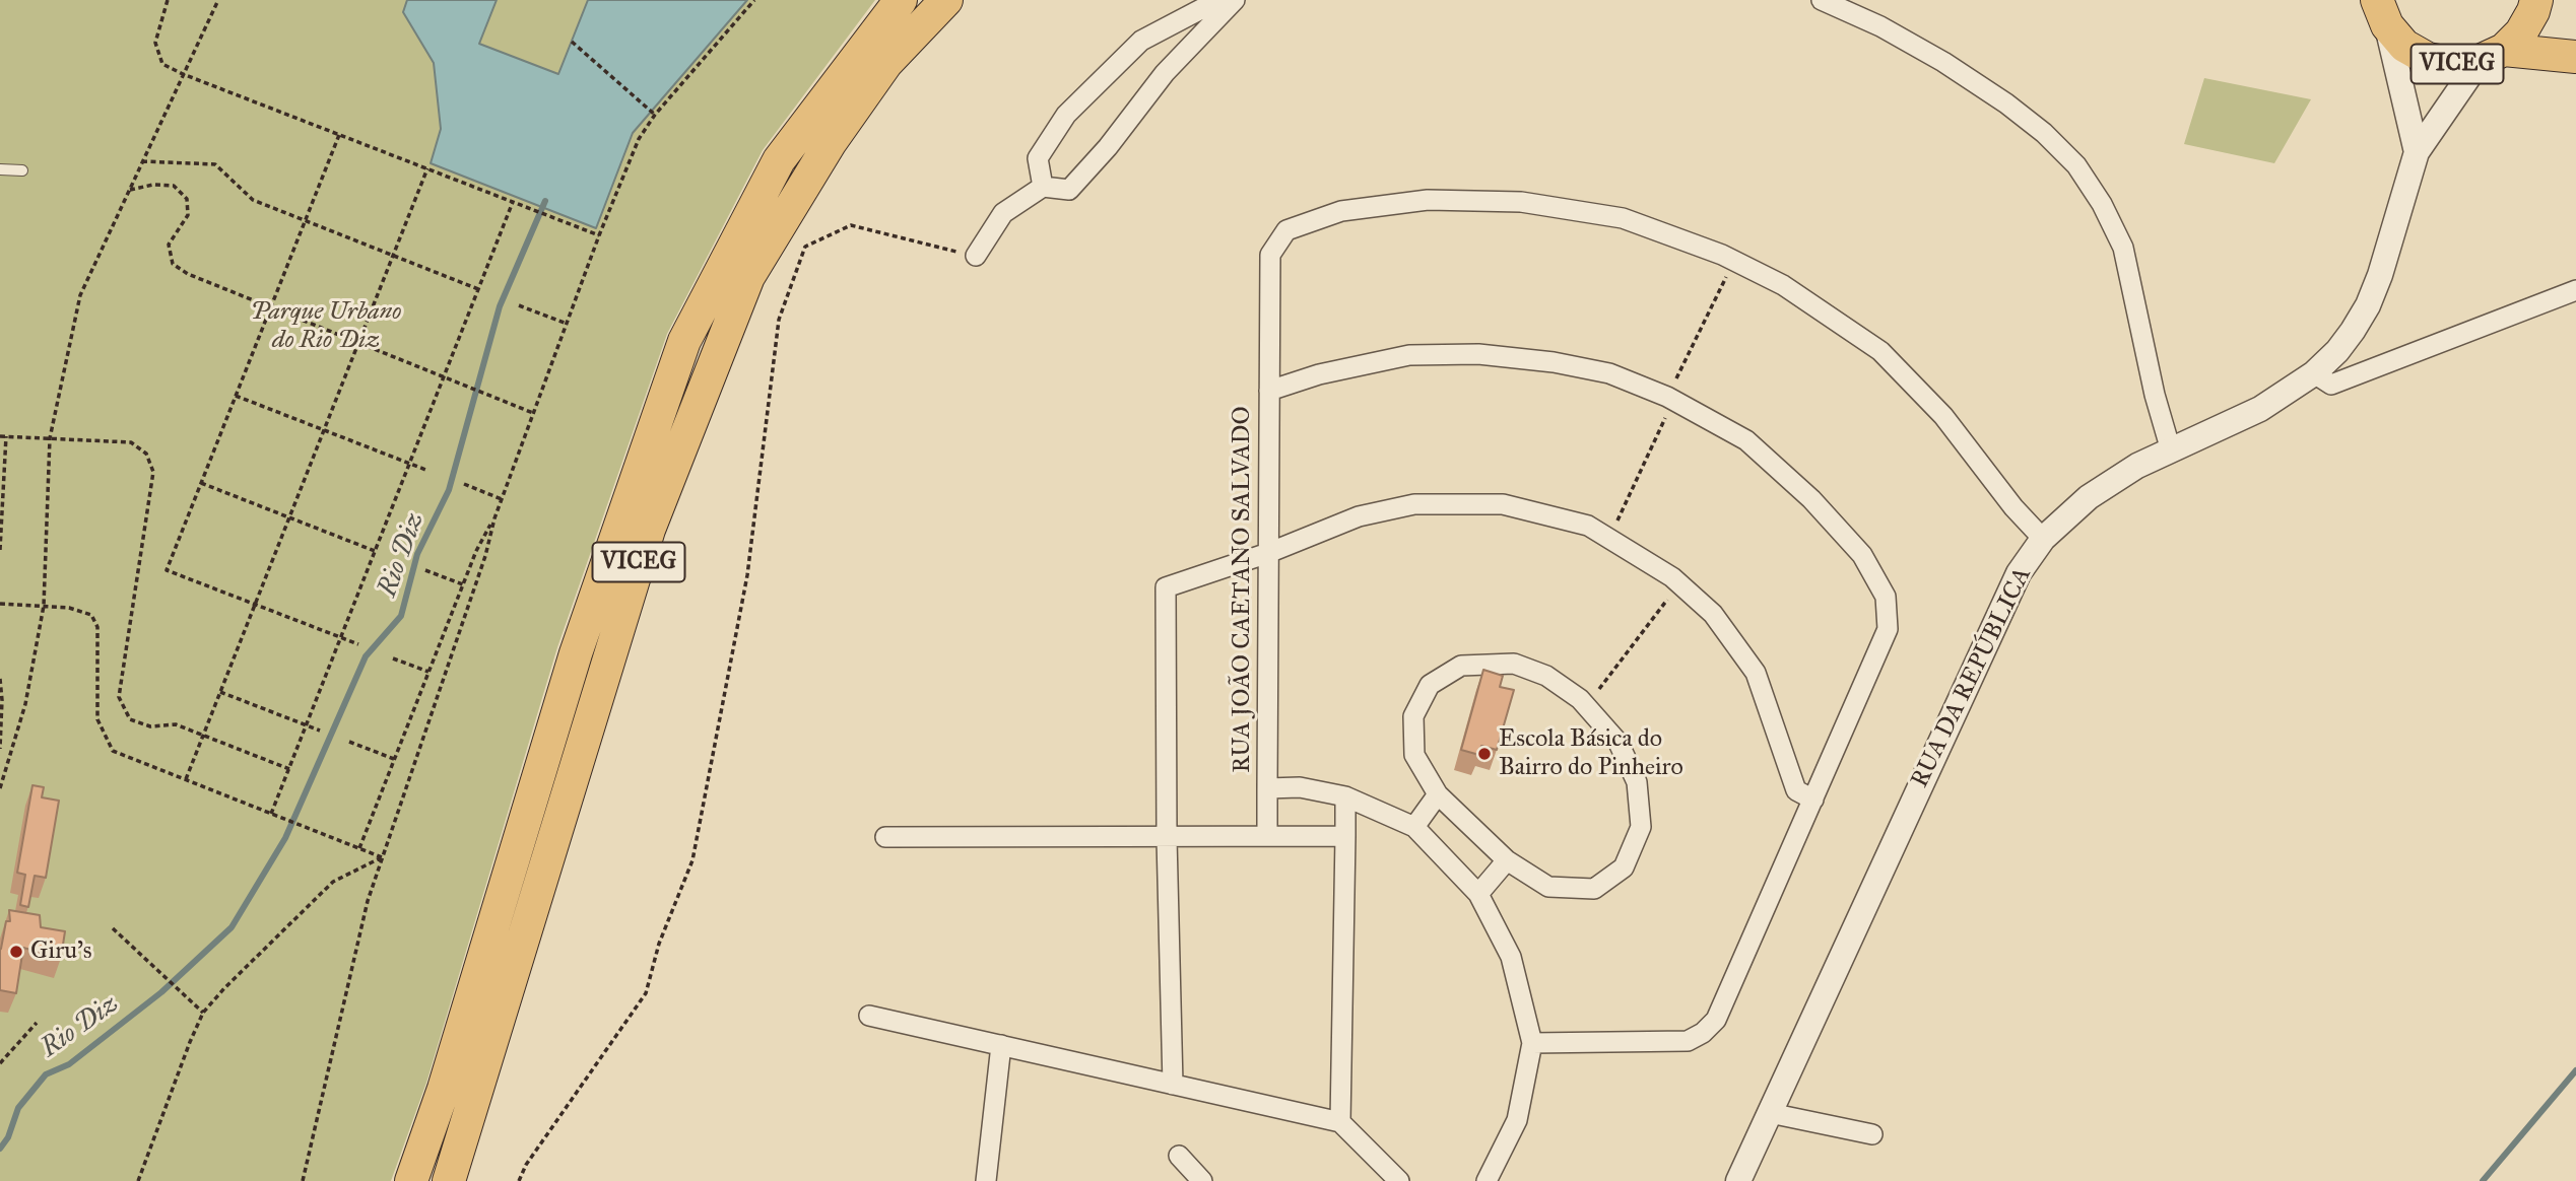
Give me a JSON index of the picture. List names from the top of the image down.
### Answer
{
  "streets": {
    "highway": ["VICEG"],
    "street": ["RUA JOÃO CAETANO SALVADO", "RUA DA REPÚBLICA"]
  },
  "crossings": [
    ["RUA JOÃO CAETANO SALVADO", "RUA DA REPÚBLICA"]
  ],
  "water": ["Rio Diz"],
  "parks": ["Parque Urbano do Rio Diz"],
  "places": ["Escola Básica do Bairro do Pinheiro", "Giru's"]
}
